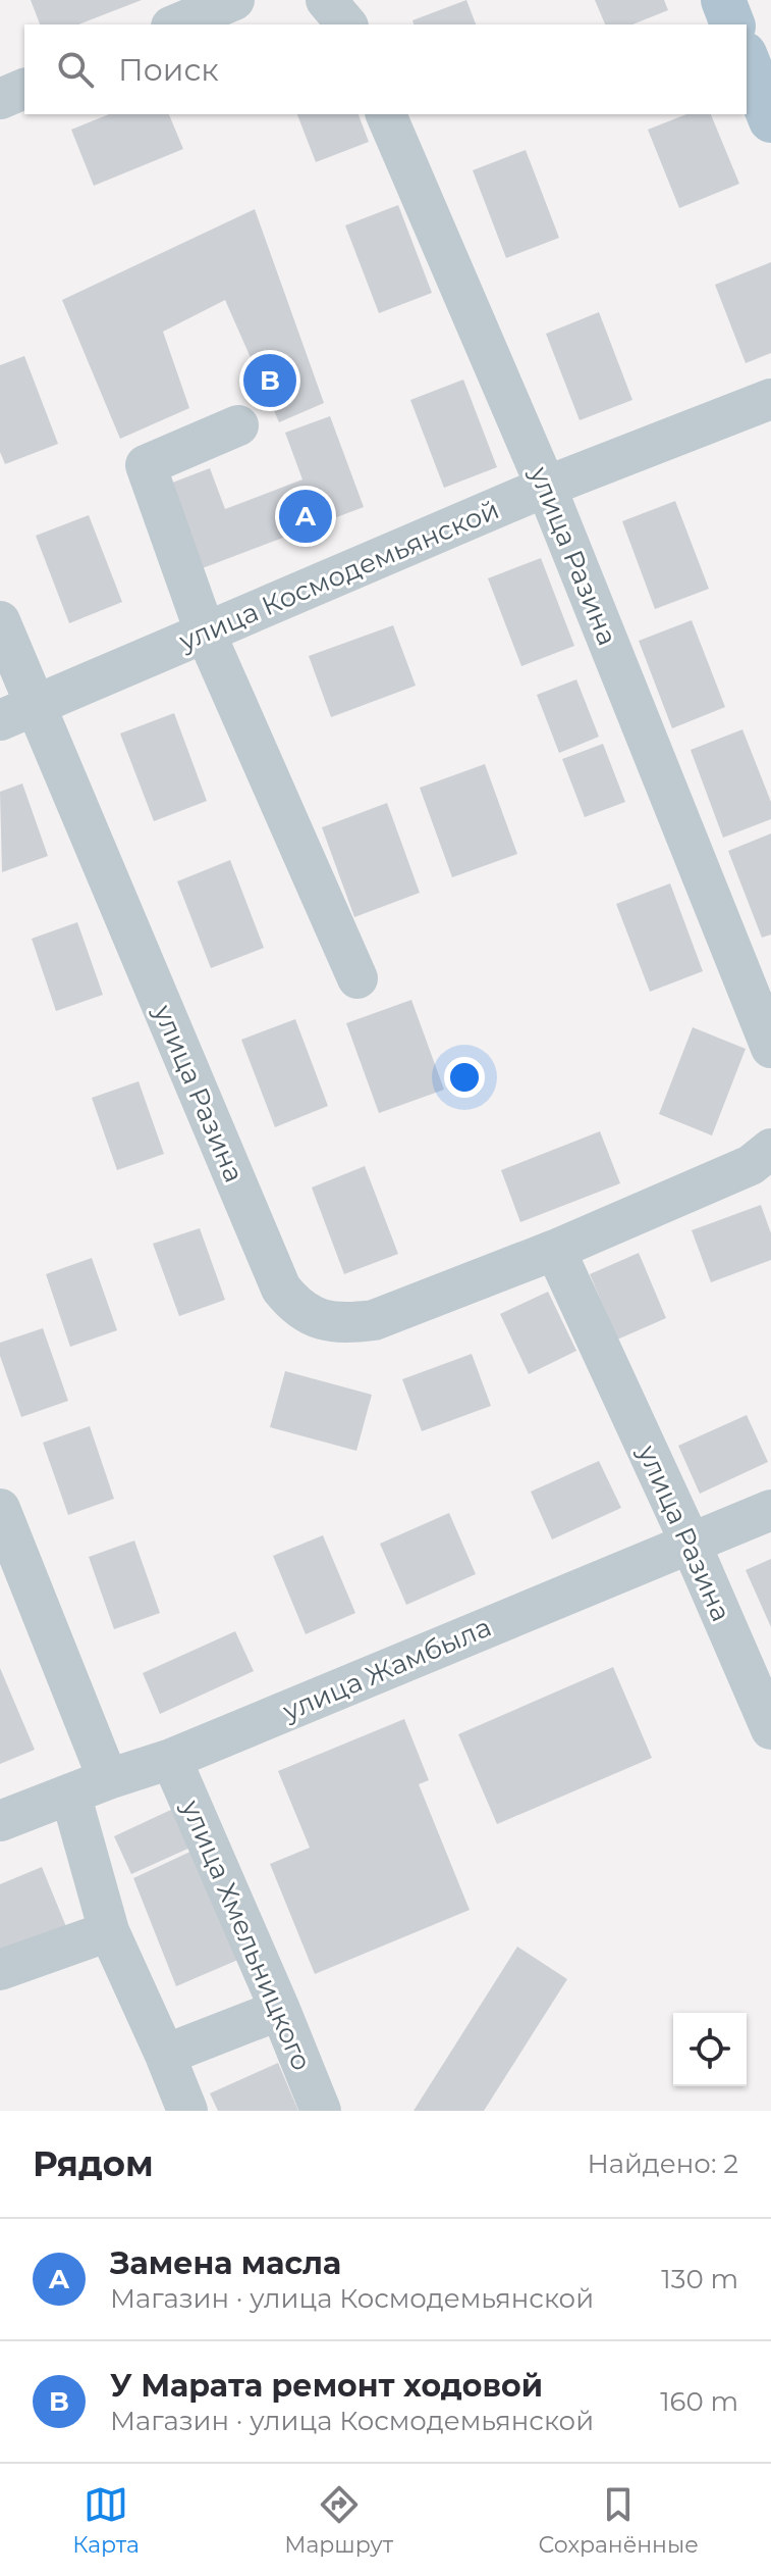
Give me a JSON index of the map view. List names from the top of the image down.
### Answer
{
  "streets": {
    "street": [
      "улица Разина",
      "улица Космодемьянской",
      "улица Жамбыла",
      "улица Хмельницкого"
    ]
  },
  "crossings": [
    ["улица Разина", "улица Космодемьянской"],
    ["улица Разина", "улица Жамбыла"],
    ["улица Жамбыла", "улица Хмельницкого"]
  ],
  "page": {
    "search": "Поиск",
    "pins": ["B", "A"],
    "heading": ["Рядом", "Найдено: 2"],
    "list": [
      {
        "mark": "A",
        "name": "Замена масла",
        "note": "Магазин · улица Космодемьянской",
        "value": "130 m"
      },
      {
        "mark": "B",
        "name": "У Марата ремонт ходовой",
        "note": "Магазин · улица Космодемьянской",
        "value": "160 m"
      }
    ],
    "nav": ["Карта", "Маршрут", "Сохранённые"]
  }
}
